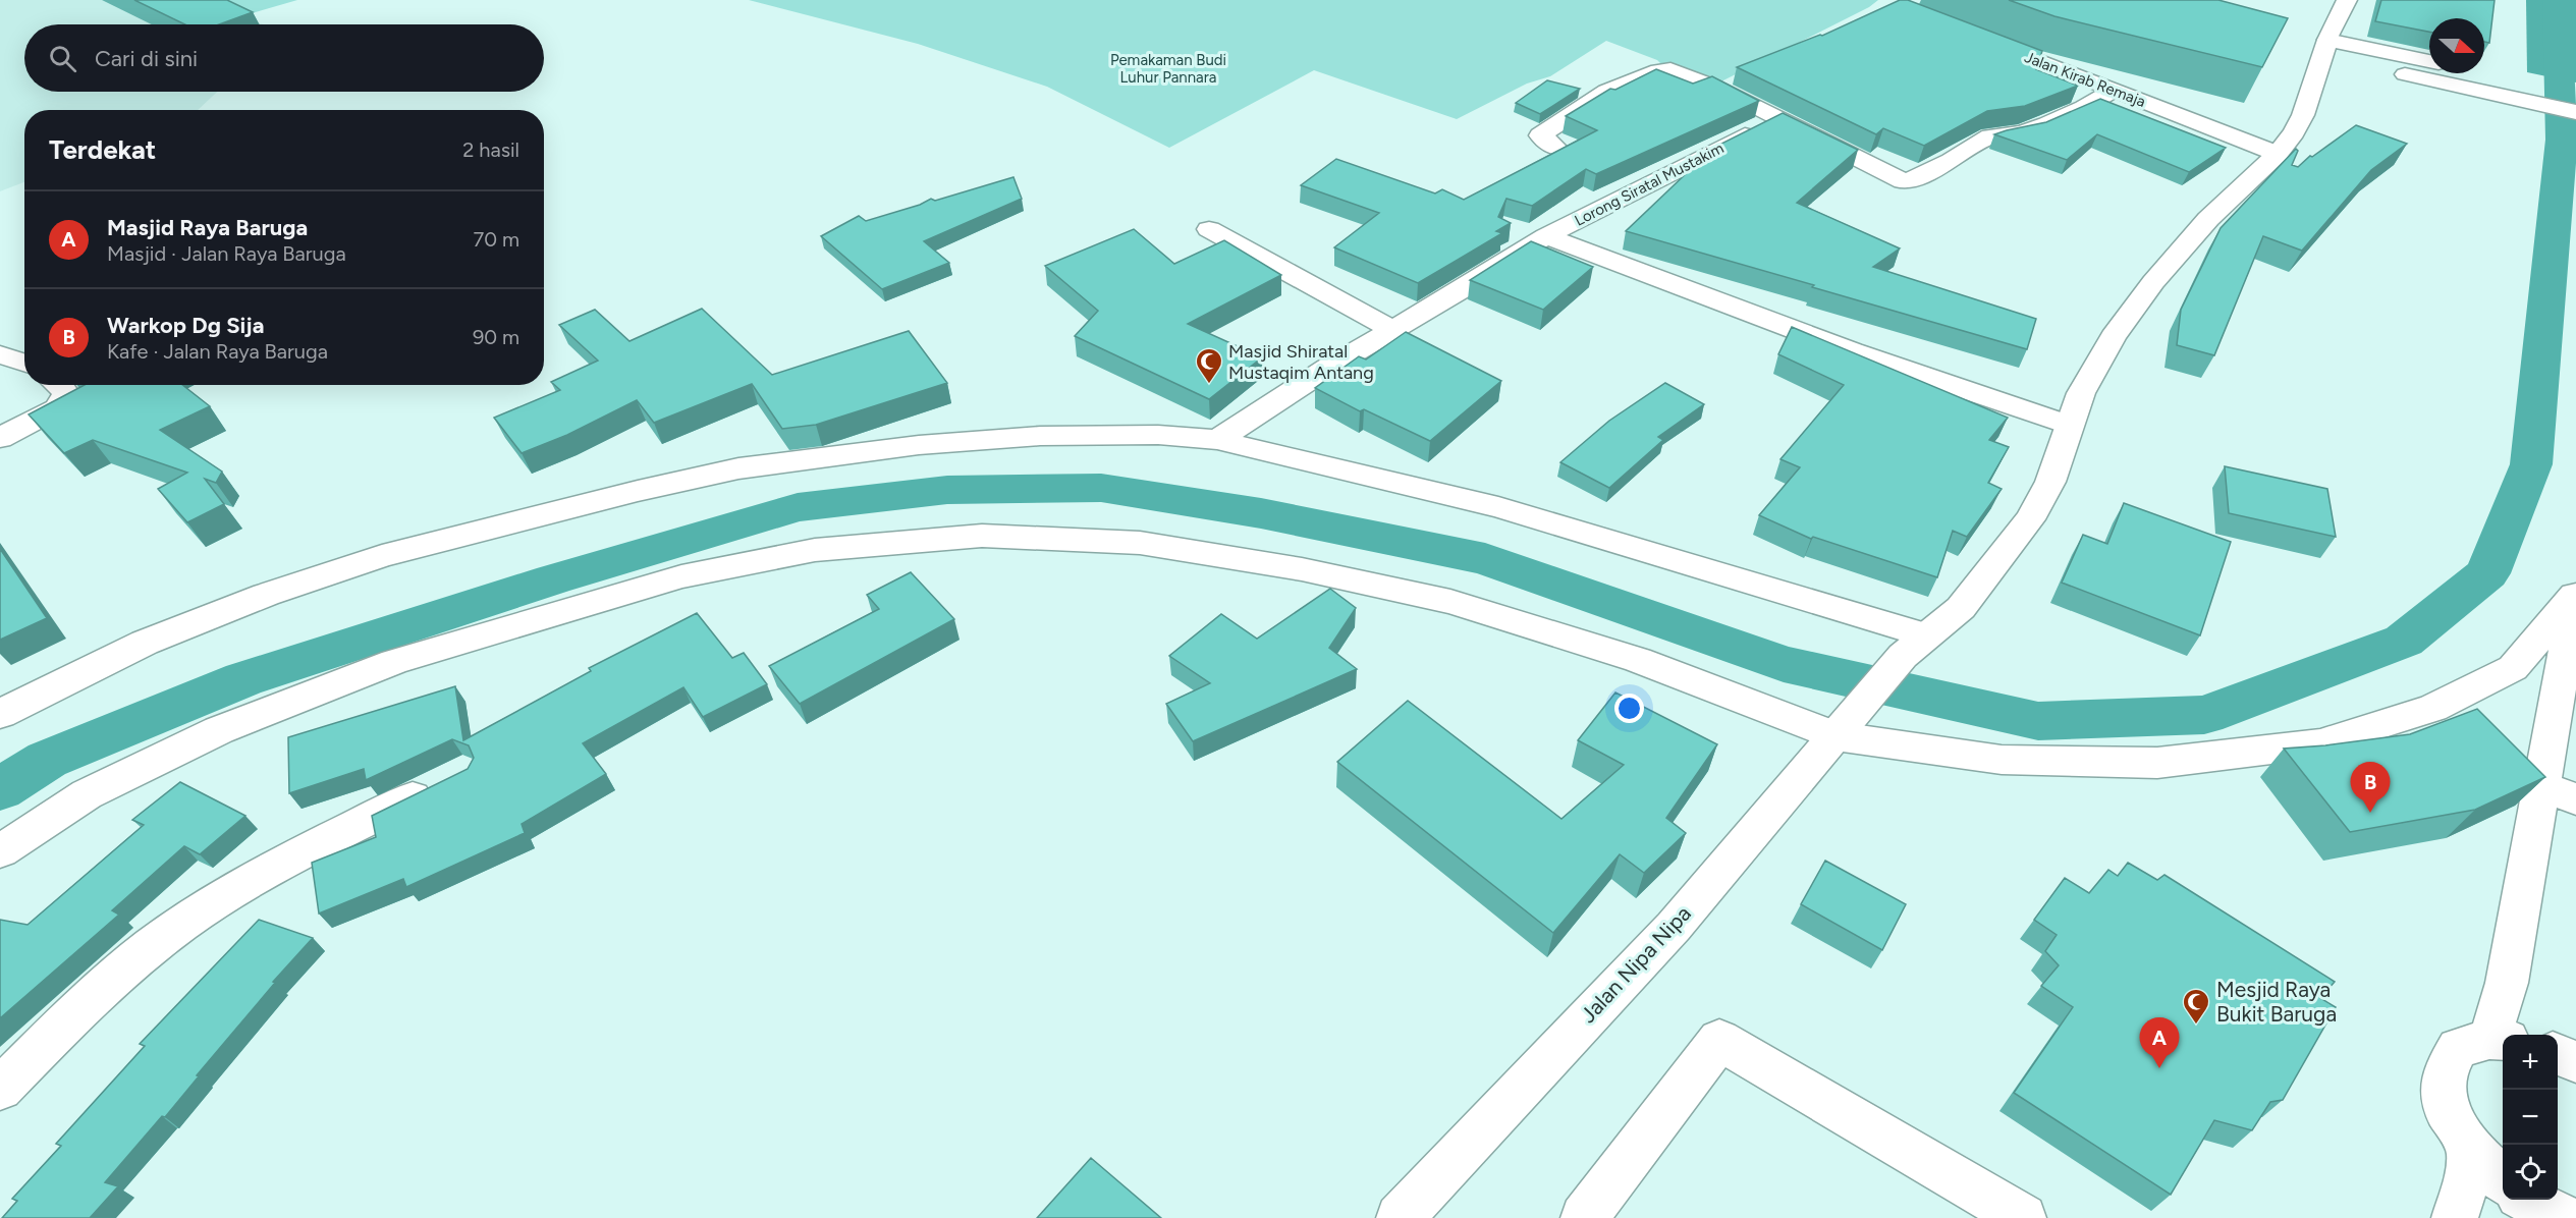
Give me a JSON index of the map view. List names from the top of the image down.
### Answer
{
  "streets": {
    "street": ["Jalan Kirab Remaja", "Lorong Siratal Mustakim", "Jalan Nipa Nipa"]
  },
  "crossings": [
    ["Jalan Kirab Remaja", "Jalan Nipa Nipa"]
  ],
  "parks": ["Pemakaman Budi Luhur Pannara"],
  "places": {
    "mosque": ["Masjid Shiratal Mustaqim Antang", "Mesjid Raya Bukit Baruga"]
  },
  "north": "right",
  "page": {
    "search": "Cari di sini",
    "heading": ["Terdekat", "2 hasil"],
    "list": [
      {
        "mark": "A",
        "name": "Masjid Raya Baruga",
        "note": "Masjid · Jalan Raya Baruga",
        "value": "70 m"
      },
      {
        "mark": "B",
        "name": "Warkop Dg Sija",
        "note": "Kafe · Jalan Raya Baruga",
        "value": "90 m"
      }
    ],
    "pins": ["B", "A"],
    "map_buttons": ["+", "−"]
  }
}
